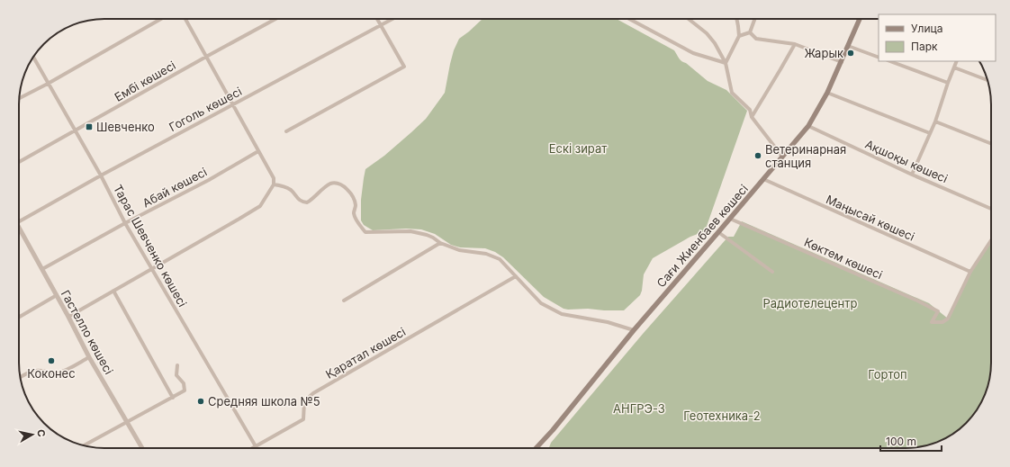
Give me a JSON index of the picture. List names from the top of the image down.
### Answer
{
  "streets": {
    "main road": ["Сағи Жиенбаев көшесі"],
    "street": [
      "Ембі көшесі",
      "Гоголь көшесі",
      "Ақшоқы көшесі",
      "Абай көшесі",
      "Маңысай көшесі",
      "Тарас Шевченко көшесі",
      "Көктем көшесі",
      "Гастелло көшесі",
      "Қаратал көшесі"
    ]
  },
  "crossings": [
    ["Ембі көшесі", "Тарас Шевченко көшесі"],
    ["Гоголь көшесі", "Тарас Шевченко көшесі"],
    ["Ақшоқы көшесі", "Сағи Жиенбаев көшесі"],
    ["Абай көшесі", "Тарас Шевченко көшесі"],
    ["Абай көшесі", "Гастелло көшесі"],
    ["Маңысай көшесі", "Сағи Жиенбаев көшесі"],
    ["Маңысай көшесі", "Көктем көшесі"],
    ["Сағи Жиенбаев көшесі", "Көктем көшесі"],
    ["Тарас Шевченко көшесі", "Қаратал көшесі"]
  ],
  "parks": [
    "Ескі зират",
    "Радиотелецентр",
    "Гортоп",
    "АНГРЭ-3",
    "Геотехника-2"
  ],
  "places": {
    "other": [
      "Жарык",
      "Ветеринарная станция",
      "Коконес",
      "Средняя школа №5"
    ],
    "transit": ["Шевченко"]
  },
  "legend": ["Улица", "Парк"],
  "scale_bar": "100 m",
  "north": "right"
}
